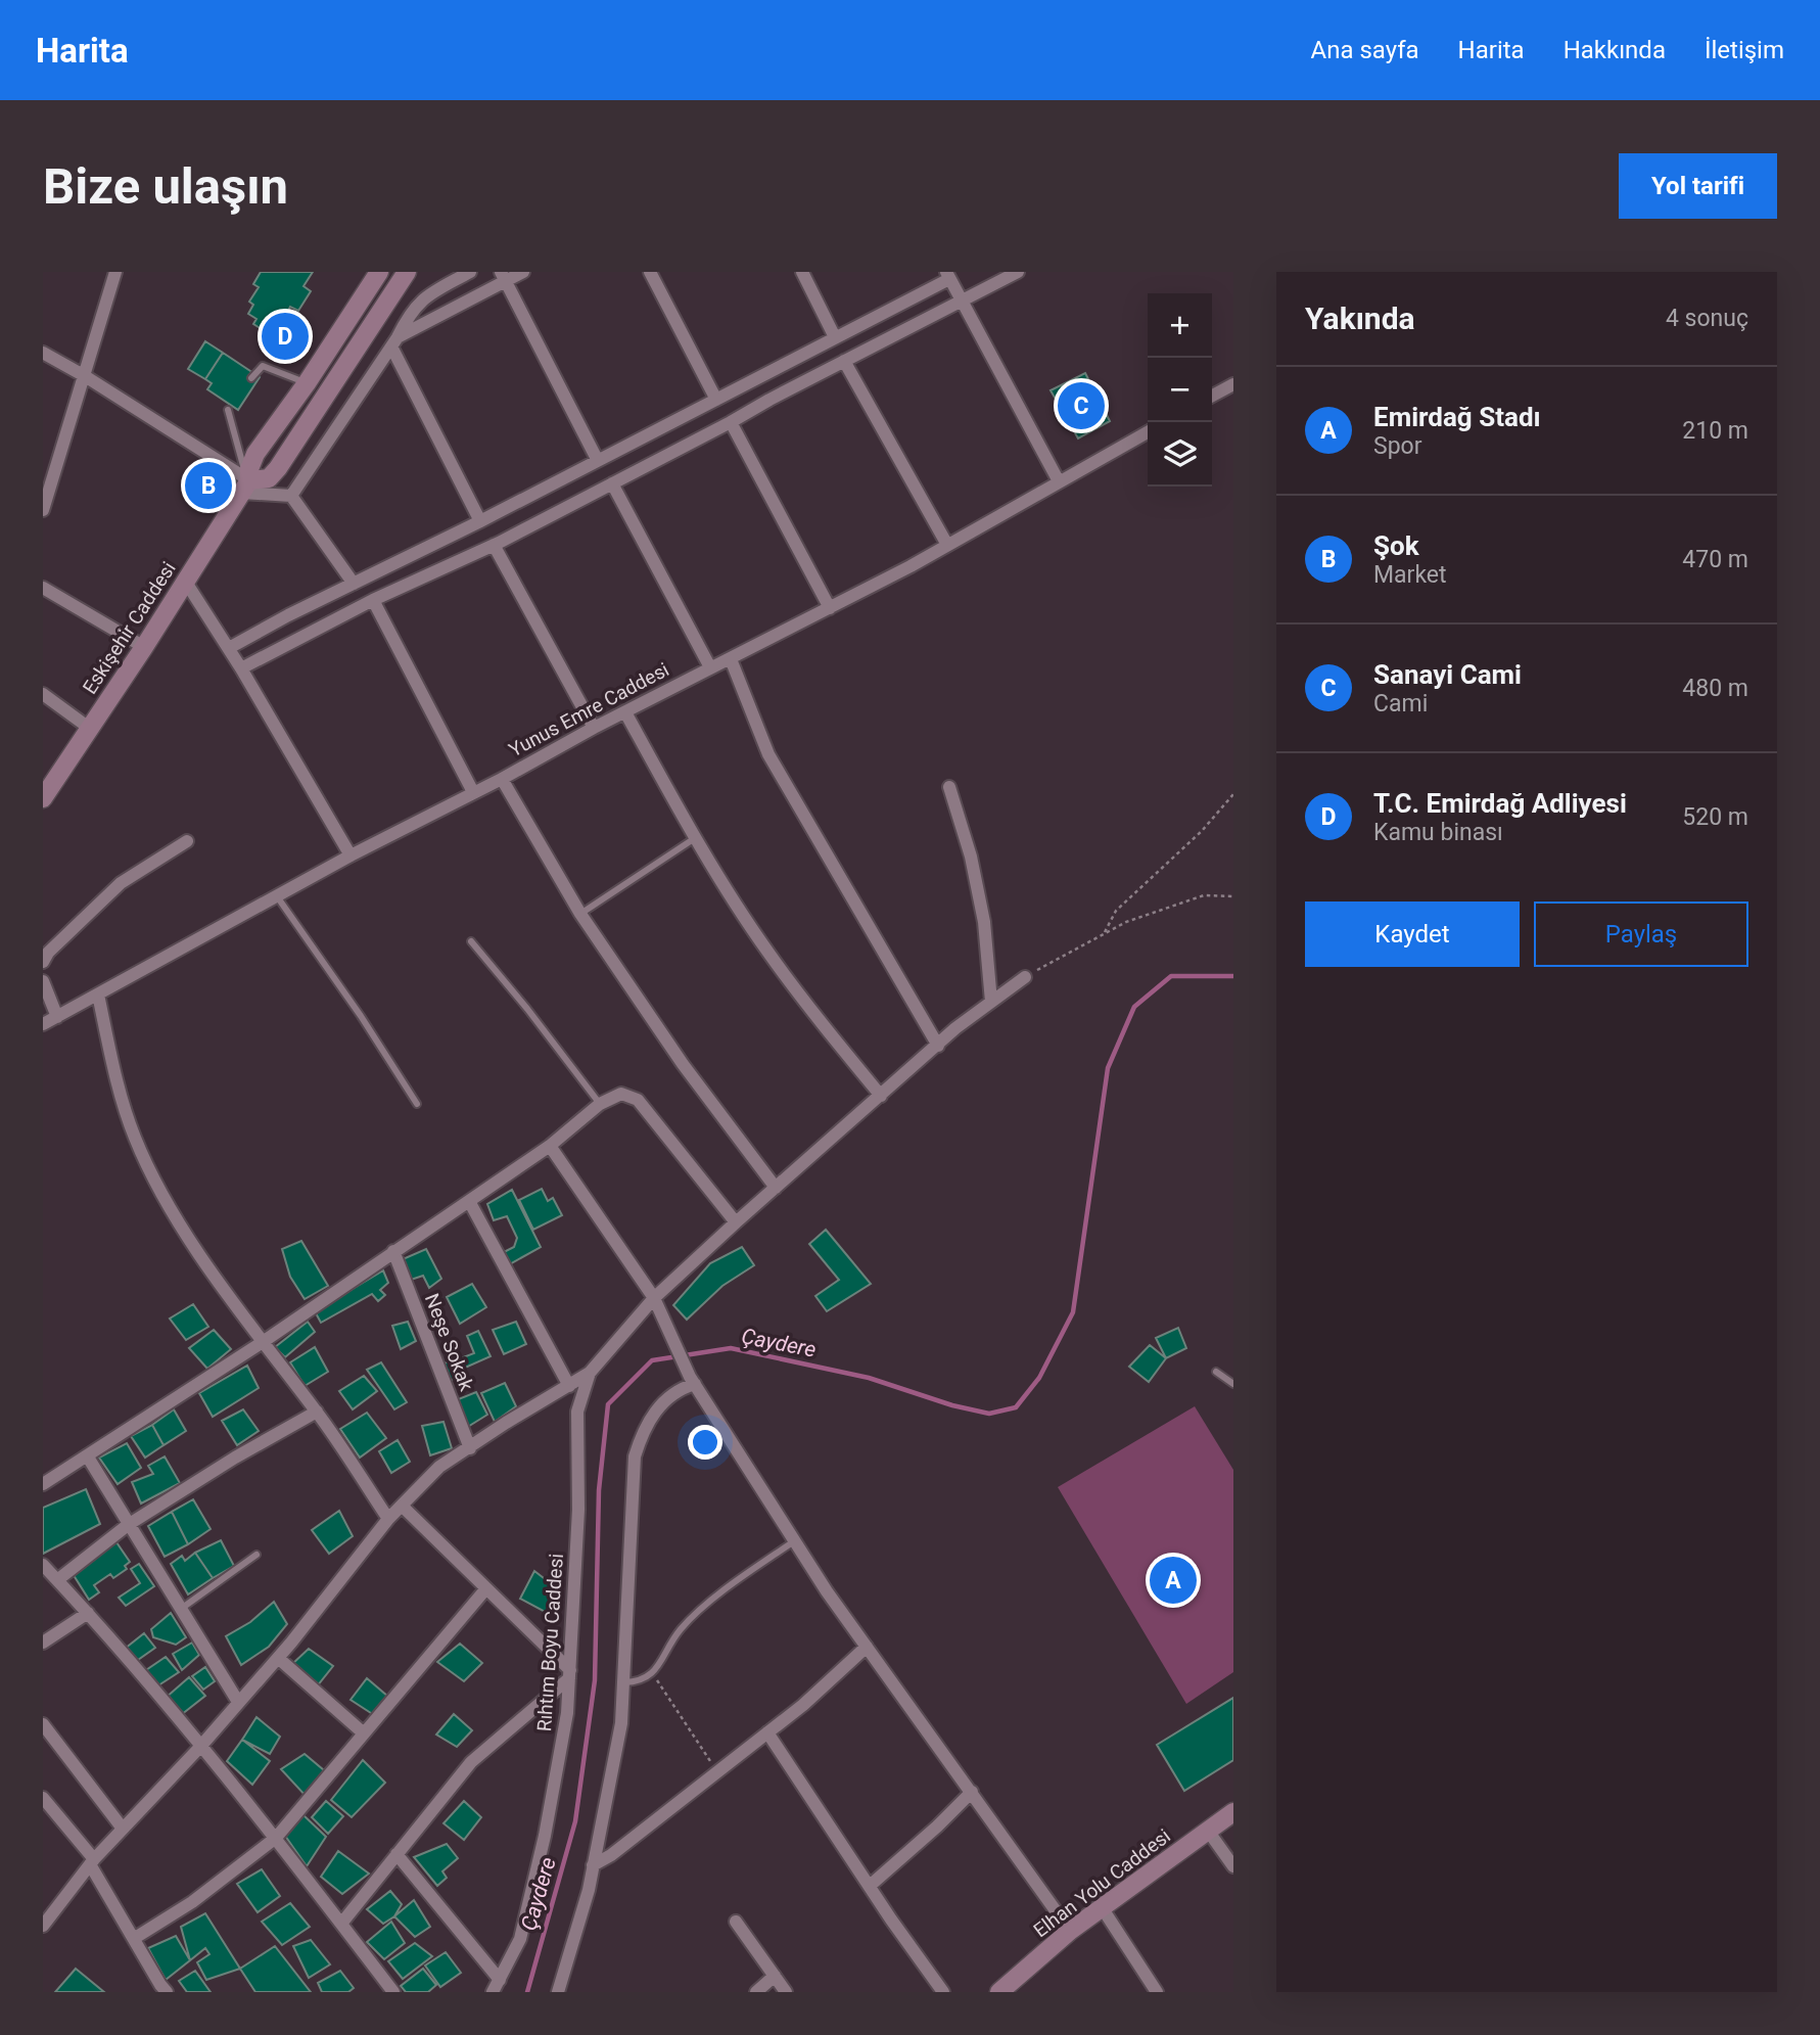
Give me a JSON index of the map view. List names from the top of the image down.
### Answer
{
  "streets": {
    "main road": ["Eskişehir Caddesi", "Elhan Yolu Caddesi"],
    "street": ["Yunus Emre Caddesi", "Neşe Sokak", "Rıhtım Boyu Caddesi"]
  },
  "water": ["Çaydere"],
  "page": {
    "header": "Harita",
    "nav": [
      "Ana sayfa",
      "Harita",
      "Hakkında",
      "İletişim"
    ],
    "buttons": [
      "Yol tarifi",
      ["Kaydet", "Paylaş"]
    ],
    "title": "Bize ulaşın",
    "heading": ["Yakında", "4 sonuç"],
    "map_buttons": ["+", "−"],
    "pins": [
      "D",
      "C",
      "B",
      "A"
    ],
    "list": [
      {
        "mark": "A",
        "name": "Emirdağ Stadı",
        "note": "Spor",
        "value": "210 m"
      },
      {
        "mark": "B",
        "name": "Şok",
        "note": "Market",
        "value": "470 m"
      },
      {
        "mark": "C",
        "name": "Sanayi Cami",
        "note": "Cami",
        "value": "480 m"
      },
      {
        "mark": "D",
        "name": "T.C. Emirdağ Adliyesi",
        "note": "Kamu binası",
        "value": "520 m"
      }
    ]
  }
}
